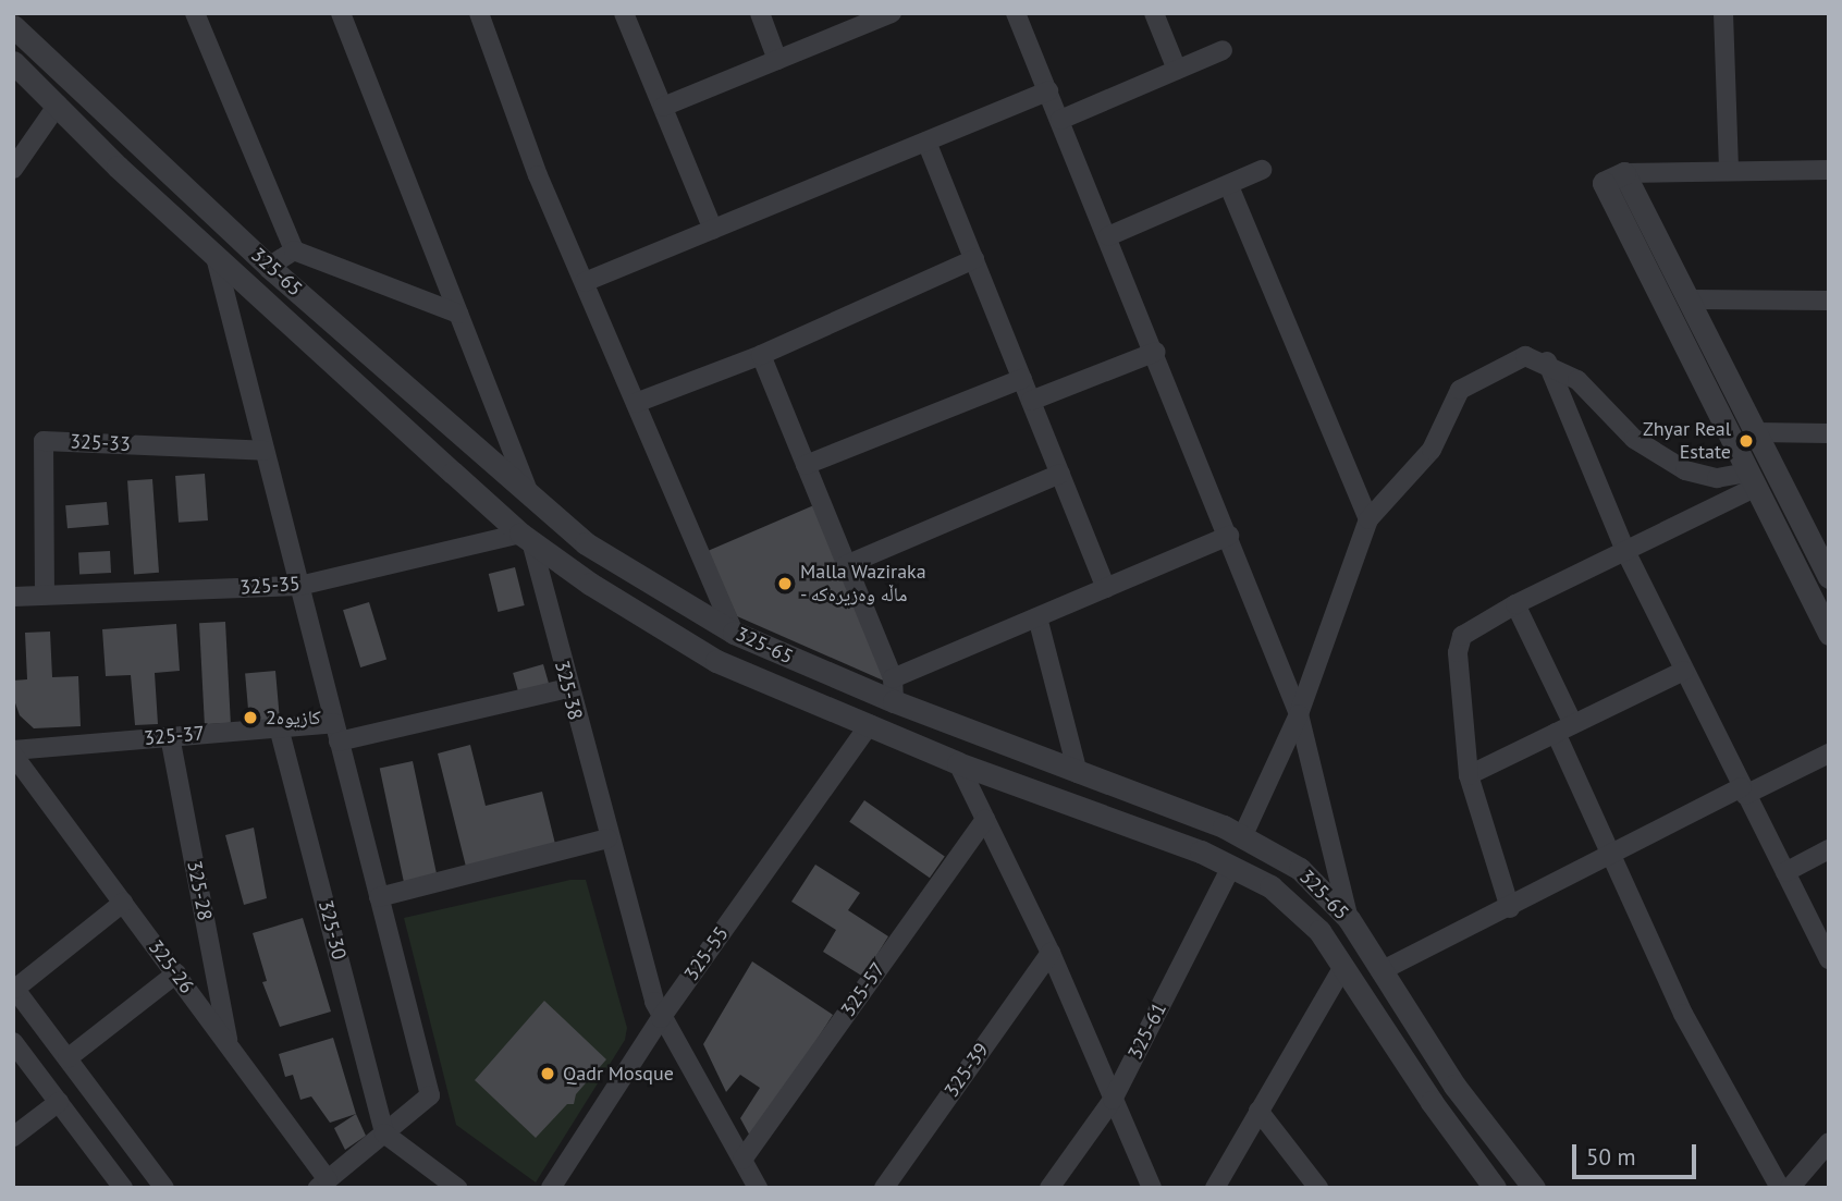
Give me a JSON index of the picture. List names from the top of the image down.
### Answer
{
  "streets": {
    "street": [
      "325-65",
      "325-33",
      "325-35",
      "325-38",
      "325-37",
      "325-28",
      "325-30",
      "325-55",
      "325-26",
      "325-57",
      "325-61",
      "325-39"
    ]
  },
  "crossings": [
    ["325-65", "325-35"],
    ["325-65", "325-38"],
    ["325-65", "325-55"],
    ["325-65", "325-61"],
    ["325-33", "325-35"],
    ["325-35", "325-38"],
    ["325-38", "325-37"],
    ["325-38", "325-55"],
    ["325-38", "325-57"],
    ["325-37", "325-28"],
    ["325-37", "325-30"],
    ["325-37", "325-26"],
    ["325-28", "325-26"]
  ],
  "places": [
    "Zhyar Real Estate",
    "Malla Waziraka - ماڵە وەزیرەکە",
    "كازيوه2",
    "Qadr Mosque"
  ],
  "scale_bar": "50 m"
}
